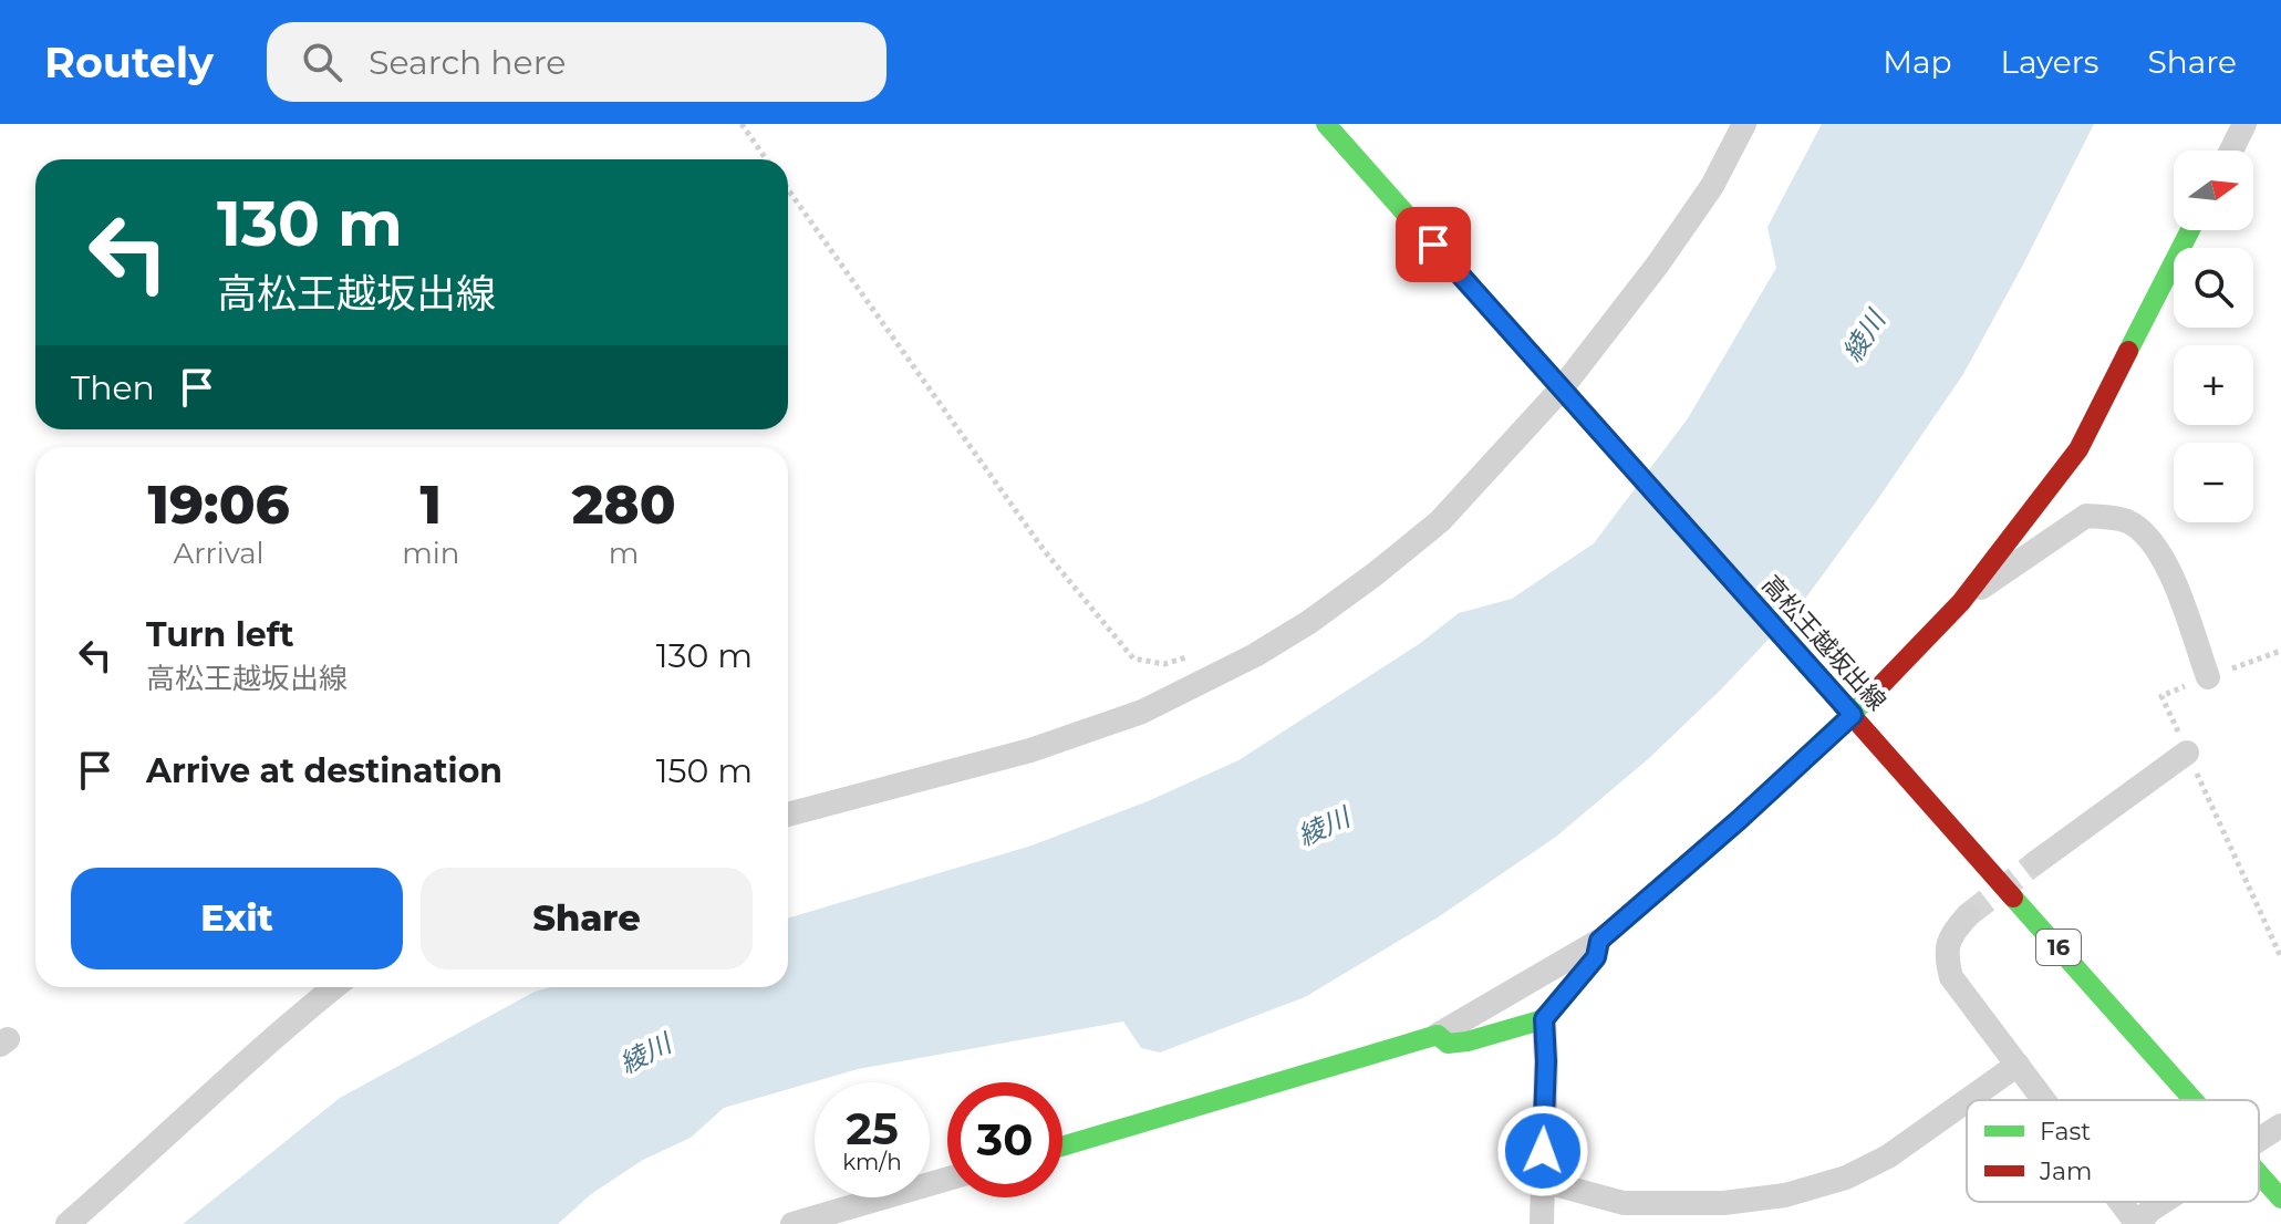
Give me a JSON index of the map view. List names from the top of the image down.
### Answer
{
  "streets": {
    "street": ["高松王越坂出線", "16"]
  },
  "water": ["綾川"],
  "legend": ["Fast", "Jam"],
  "north": "right",
  "page": {
    "header": "Routely",
    "search": "Search here",
    "nav": ["Map", "Layers", "Share"],
    "map_buttons": ["+", "−"],
    "turn": ["130 m", "高松王越坂出線"],
    "then": "Then",
    "eta": [
      "19:06",
      "Arrival",
      "1",
      "min",
      "280",
      "m"
    ],
    "list": [
      {
        "name": "Turn left",
        "note": "高松王越坂出線",
        "value": "130 m"
      },
      {
        "name": "Arrive at destination",
        "value": "150 m"
      }
    ],
    "buttons": ["Exit", "Share"],
    "speed": "25 km/h",
    "limit": "30"
  }
}
